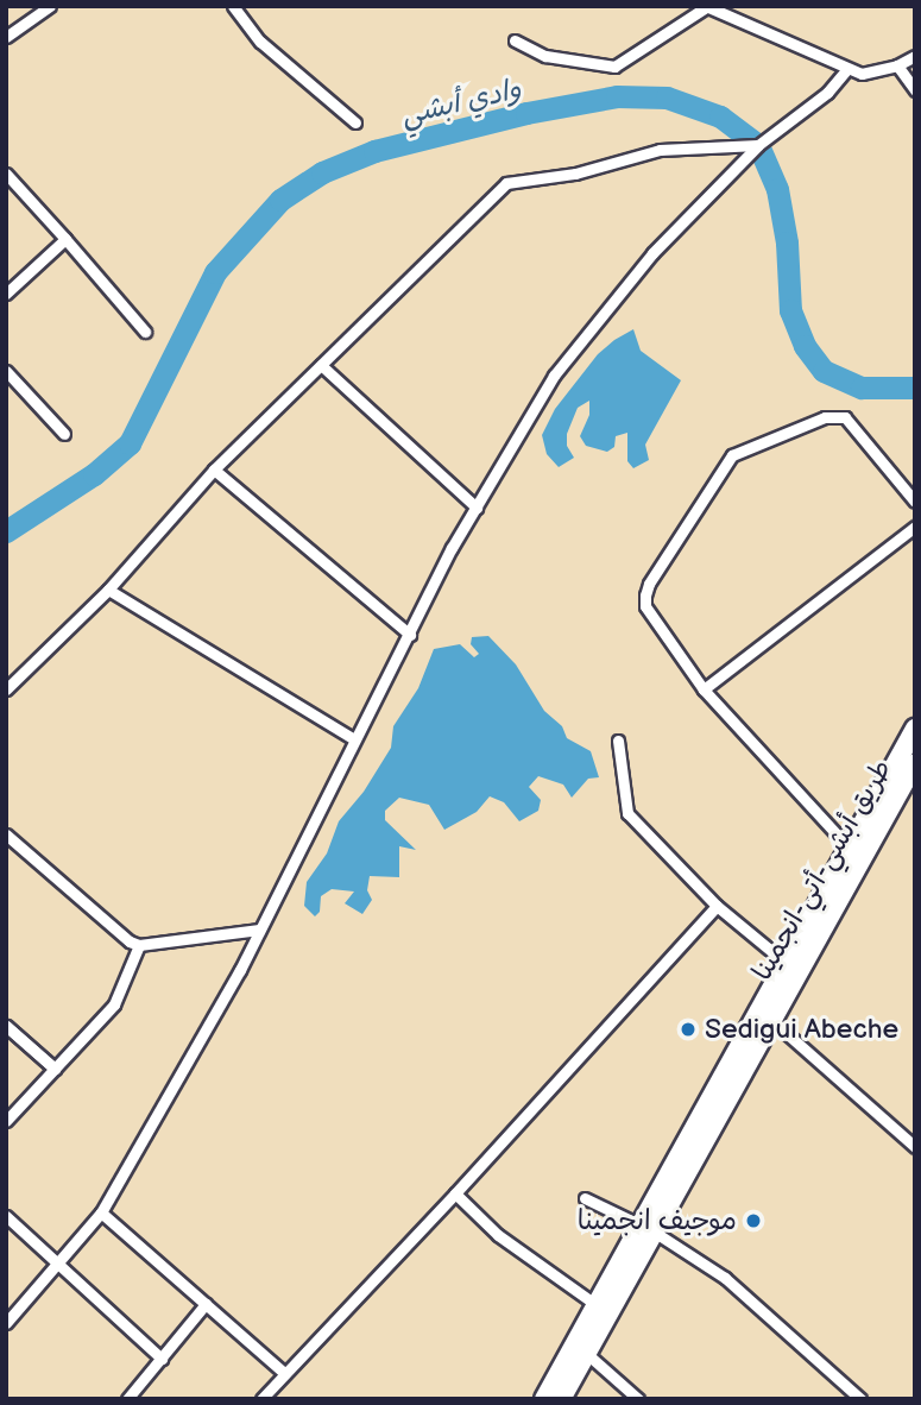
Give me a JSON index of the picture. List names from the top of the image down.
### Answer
{
  "streets": {
    "highway": ["طريق أبشي-أتي-انجمينا"]
  },
  "water": ["وادي أبشي"],
  "places": ["Sedigui Abeche", "موجيف انجمينا"]
}
